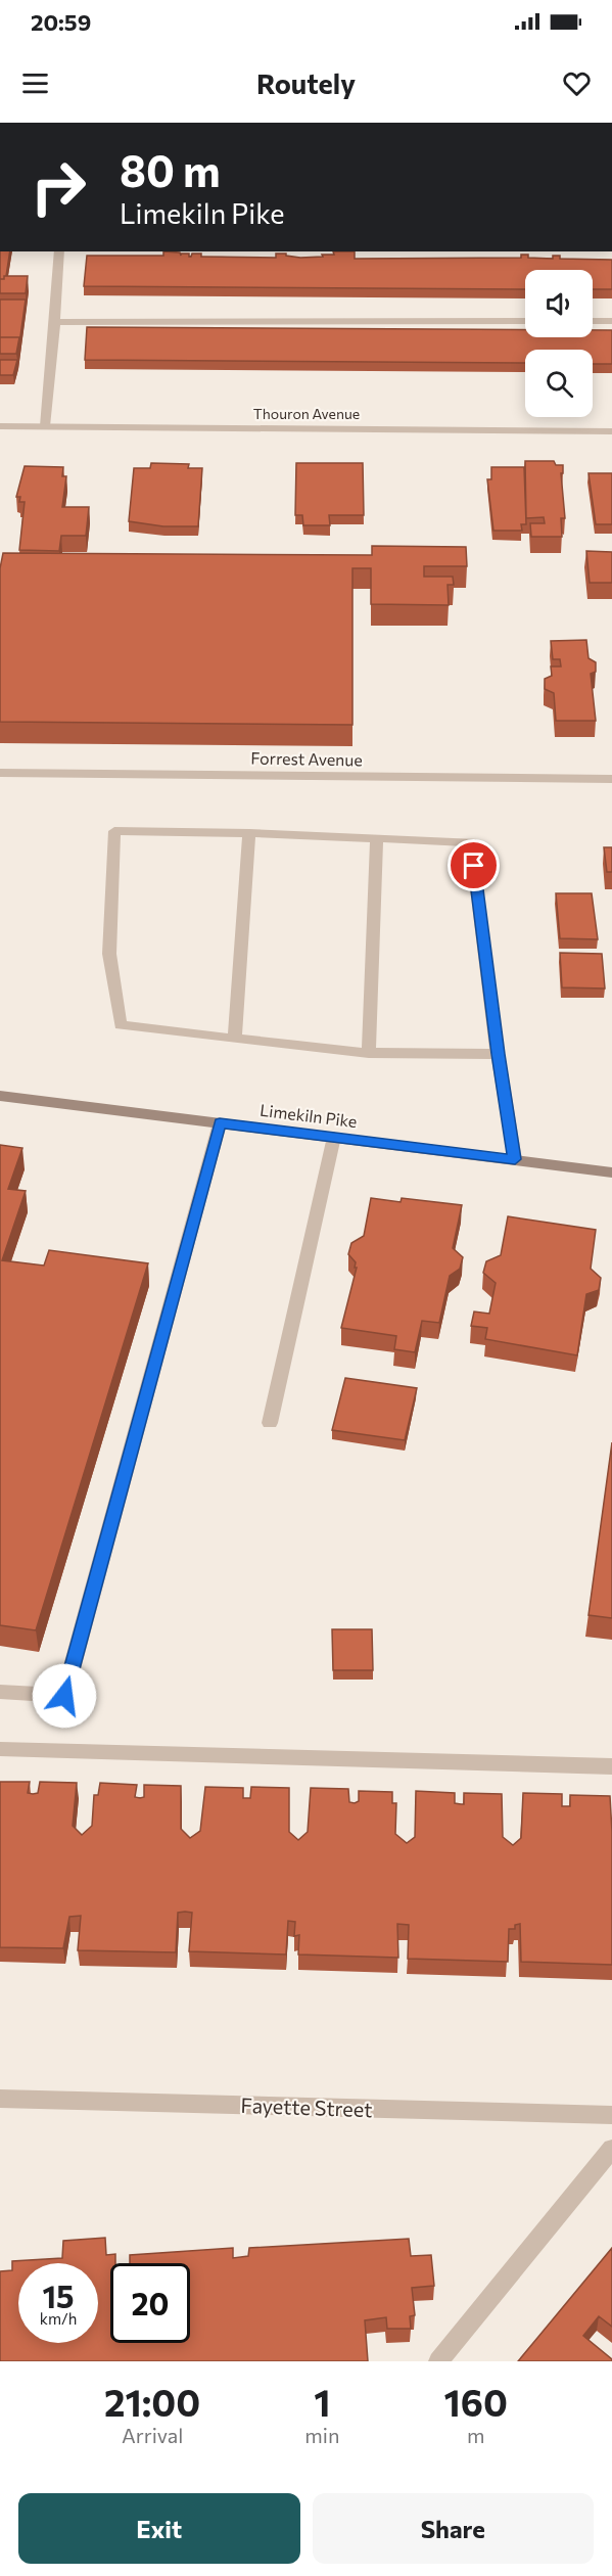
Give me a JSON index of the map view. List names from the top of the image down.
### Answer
{
  "streets": {
    "street": [
      "Thouron Avenue",
      "Forrest Avenue",
      "Limekiln Pike",
      "Fayette Street"
    ]
  },
  "page": {
    "status": "20:59",
    "header": "Routely",
    "turn": ["80 m", "Limekiln Pike"],
    "speed": "15 km/h",
    "limit": "20",
    "eta": [
      "21:00",
      "Arrival",
      "1",
      "min",
      "160",
      "m"
    ],
    "buttons": ["Exit", "Share"]
  }
}
